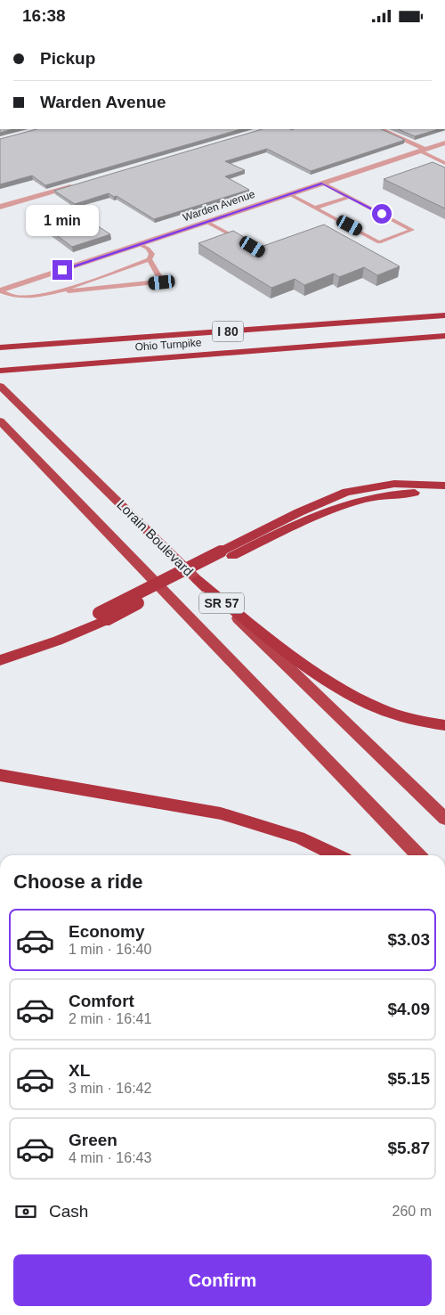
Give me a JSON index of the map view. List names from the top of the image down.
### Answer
{
  "streets": {
    "highway": [
      "I 80",
      "Ohio Turnpike",
      "Lorain Boulevard",
      "SR 57"
    ],
    "street": ["Warden Avenue"]
  },
  "page": {
    "status": "16:38",
    "banner": ["Pickup", "Warden Avenue"],
    "bubble": "1 min",
    "heading": "Choose a ride",
    "list": [
      {
        "name": "Economy",
        "note": "1 min · 16:40",
        "value": "$3.03"
      },
      {
        "name": "Comfort",
        "note": "2 min · 16:41",
        "value": "$4.09"
      },
      {
        "name": "XL",
        "note": "3 min · 16:42",
        "value": "$5.15"
      },
      {
        "name": "Green",
        "note": "4 min · 16:43",
        "value": "$5.87"
      }
    ],
    "pay": ["Cash", "260 m"],
    "buttons": "Confirm"
  }
}
